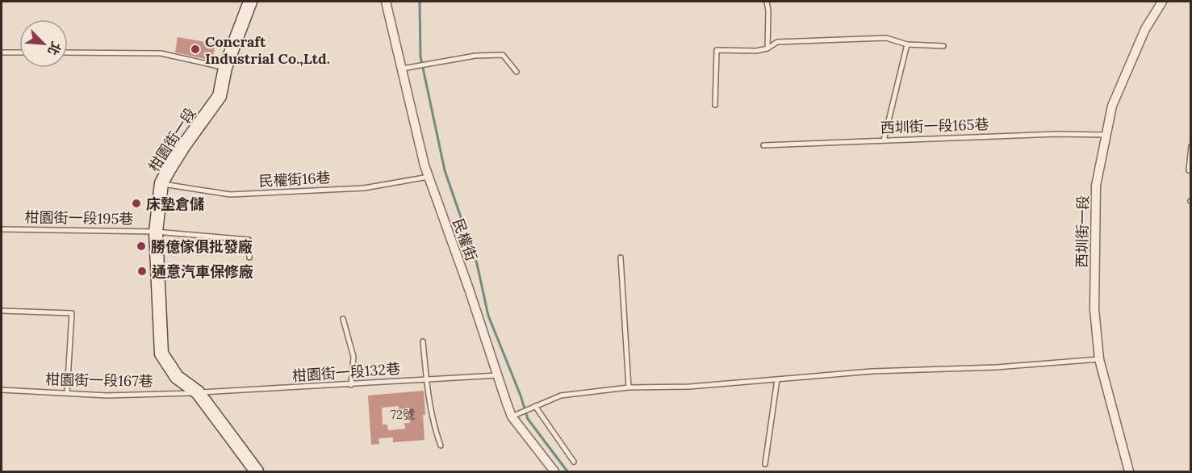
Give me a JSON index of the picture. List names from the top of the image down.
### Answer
{
  "streets": {
    "street": ["柑園街一段", "西圳街一段", "民權街"],
    "lane": [
      "西圳街一段165巷",
      "民權街16巷",
      "柑園街一段195巷",
      "柑園街一段132巷",
      "柑園街一段167巷"
    ]
  },
  "crossings": [
    ["西圳街一段165巷", "西圳街一段"],
    ["柑園街一段", "民權街16巷"],
    ["柑園街一段", "柑園街一段195巷"],
    ["柑園街一段", "柑園街一段132巷"],
    ["柑園街一段", "柑園街一段167巷"],
    ["民權街16巷", "民權街"],
    ["民權街", "柑園街一段132巷"],
    ["柑園街一段132巷", "柑園街一段167巷"]
  ],
  "places": [
    "Concraft Industrial Co.,Ltd.",
    "床墊倉儲",
    "勝億傢俱批發廠",
    "通意汽車保修廠"
  ],
  "house_numbers": ["72號"],
  "north": "bottom right"
}
